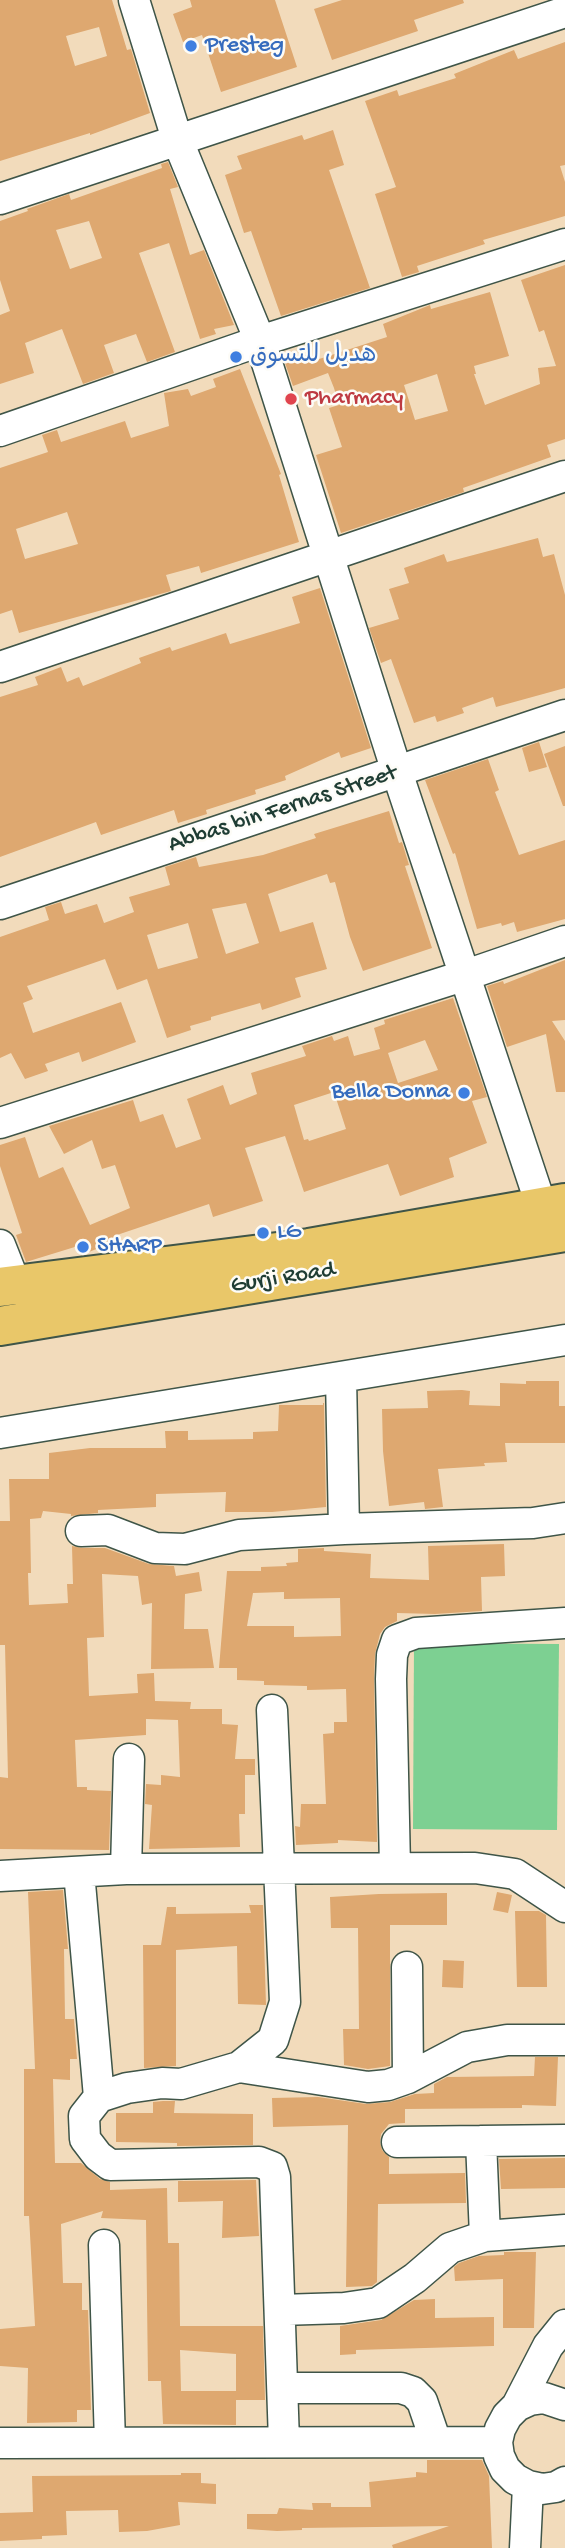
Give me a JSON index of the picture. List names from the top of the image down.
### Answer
{
  "streets": {
    "highway": ["Gurji Road"],
    "street": ["Abbas bin Fernas Street"]
  },
  "places": [
    "Presteg",
    "هديل للتسوق",
    "Pharmacy",
    "Bella Donna",
    "LG",
    "SHARP"
  ]
}
